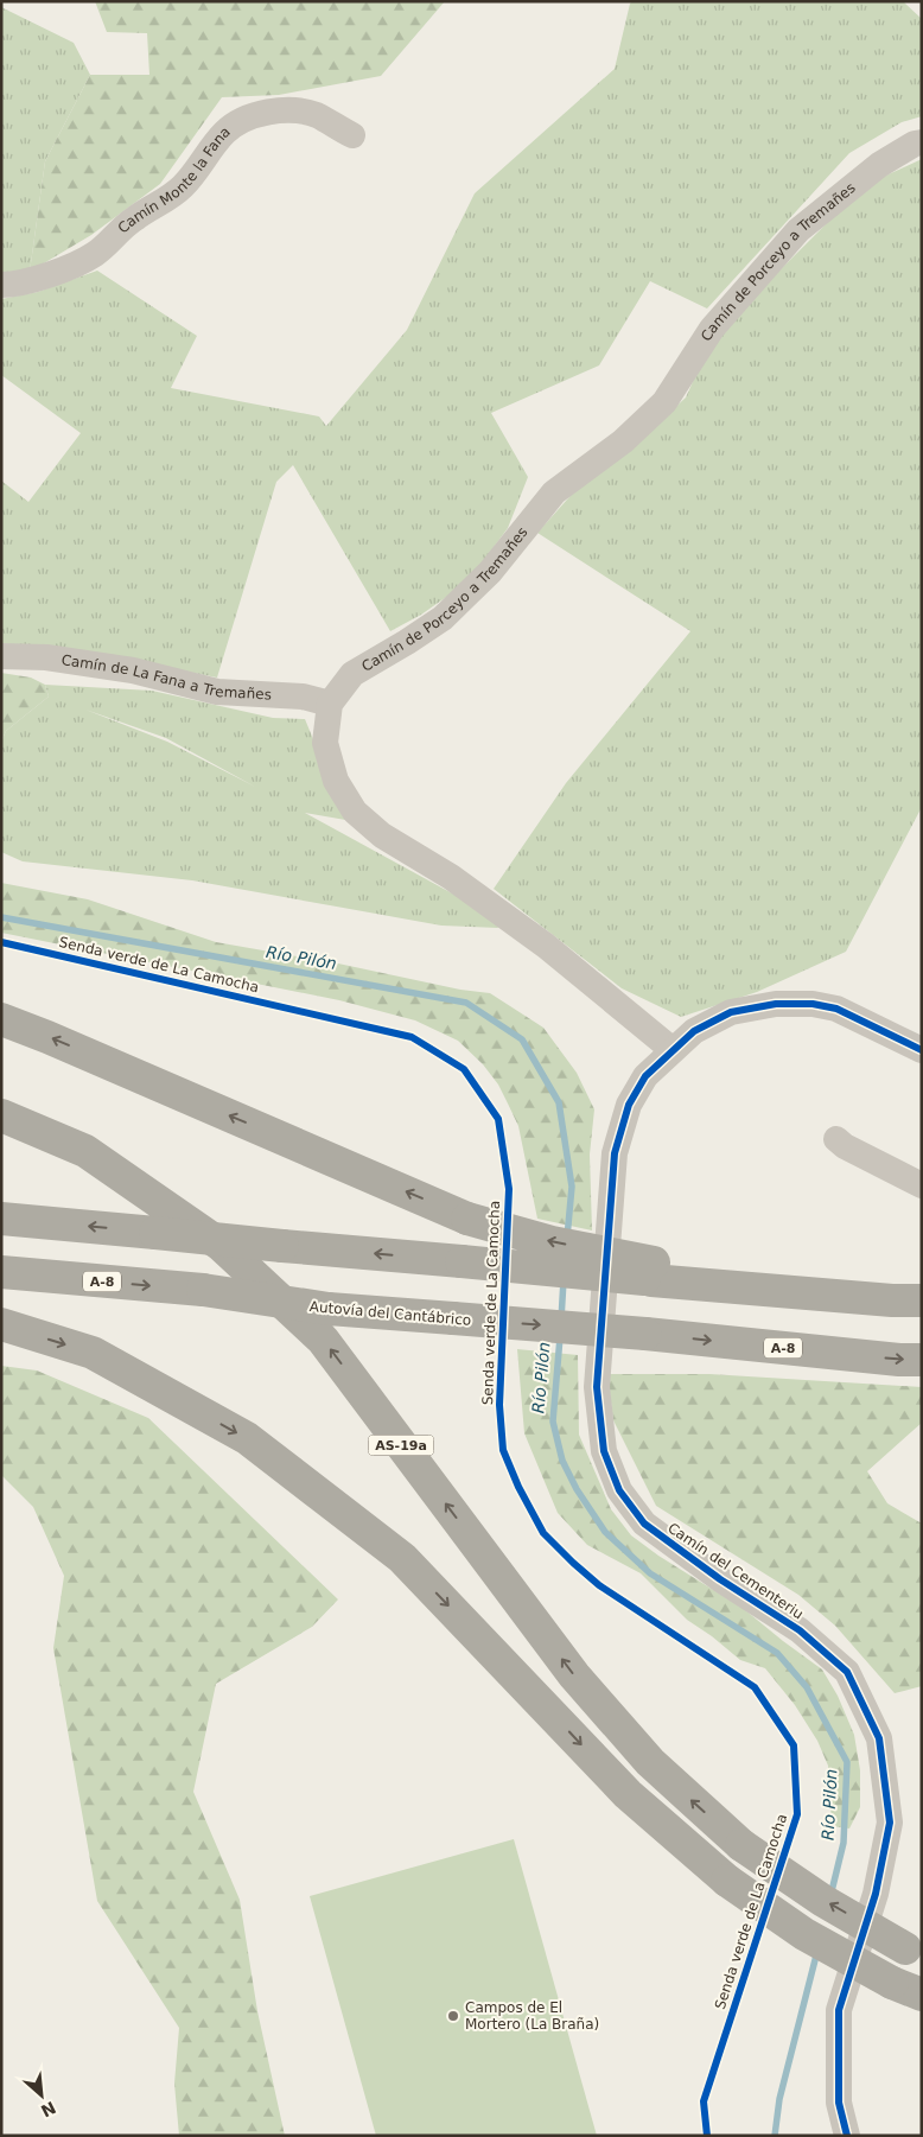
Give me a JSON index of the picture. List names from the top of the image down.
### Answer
{
  "streets": {
    "highway": ["A-8", "Autovía del Cantábrico", "AS-19a"],
    "street": [
      "Camín Monte la Fana",
      "Camín de Porceyo a Tremañes",
      "Camín de La Fana a Tremañes",
      "Camín del Cementeriu"
    ],
    "cycle path": ["Senda verde de La Camocha"]
  },
  "crossings": [
    ["Camín de Porceyo a Tremañes", "Camín de La Fana a Tremañes"]
  ],
  "water": ["Río Pilón"],
  "places": ["Campos de El Mortero (La Braña)"],
  "north": "bottom right"
}
